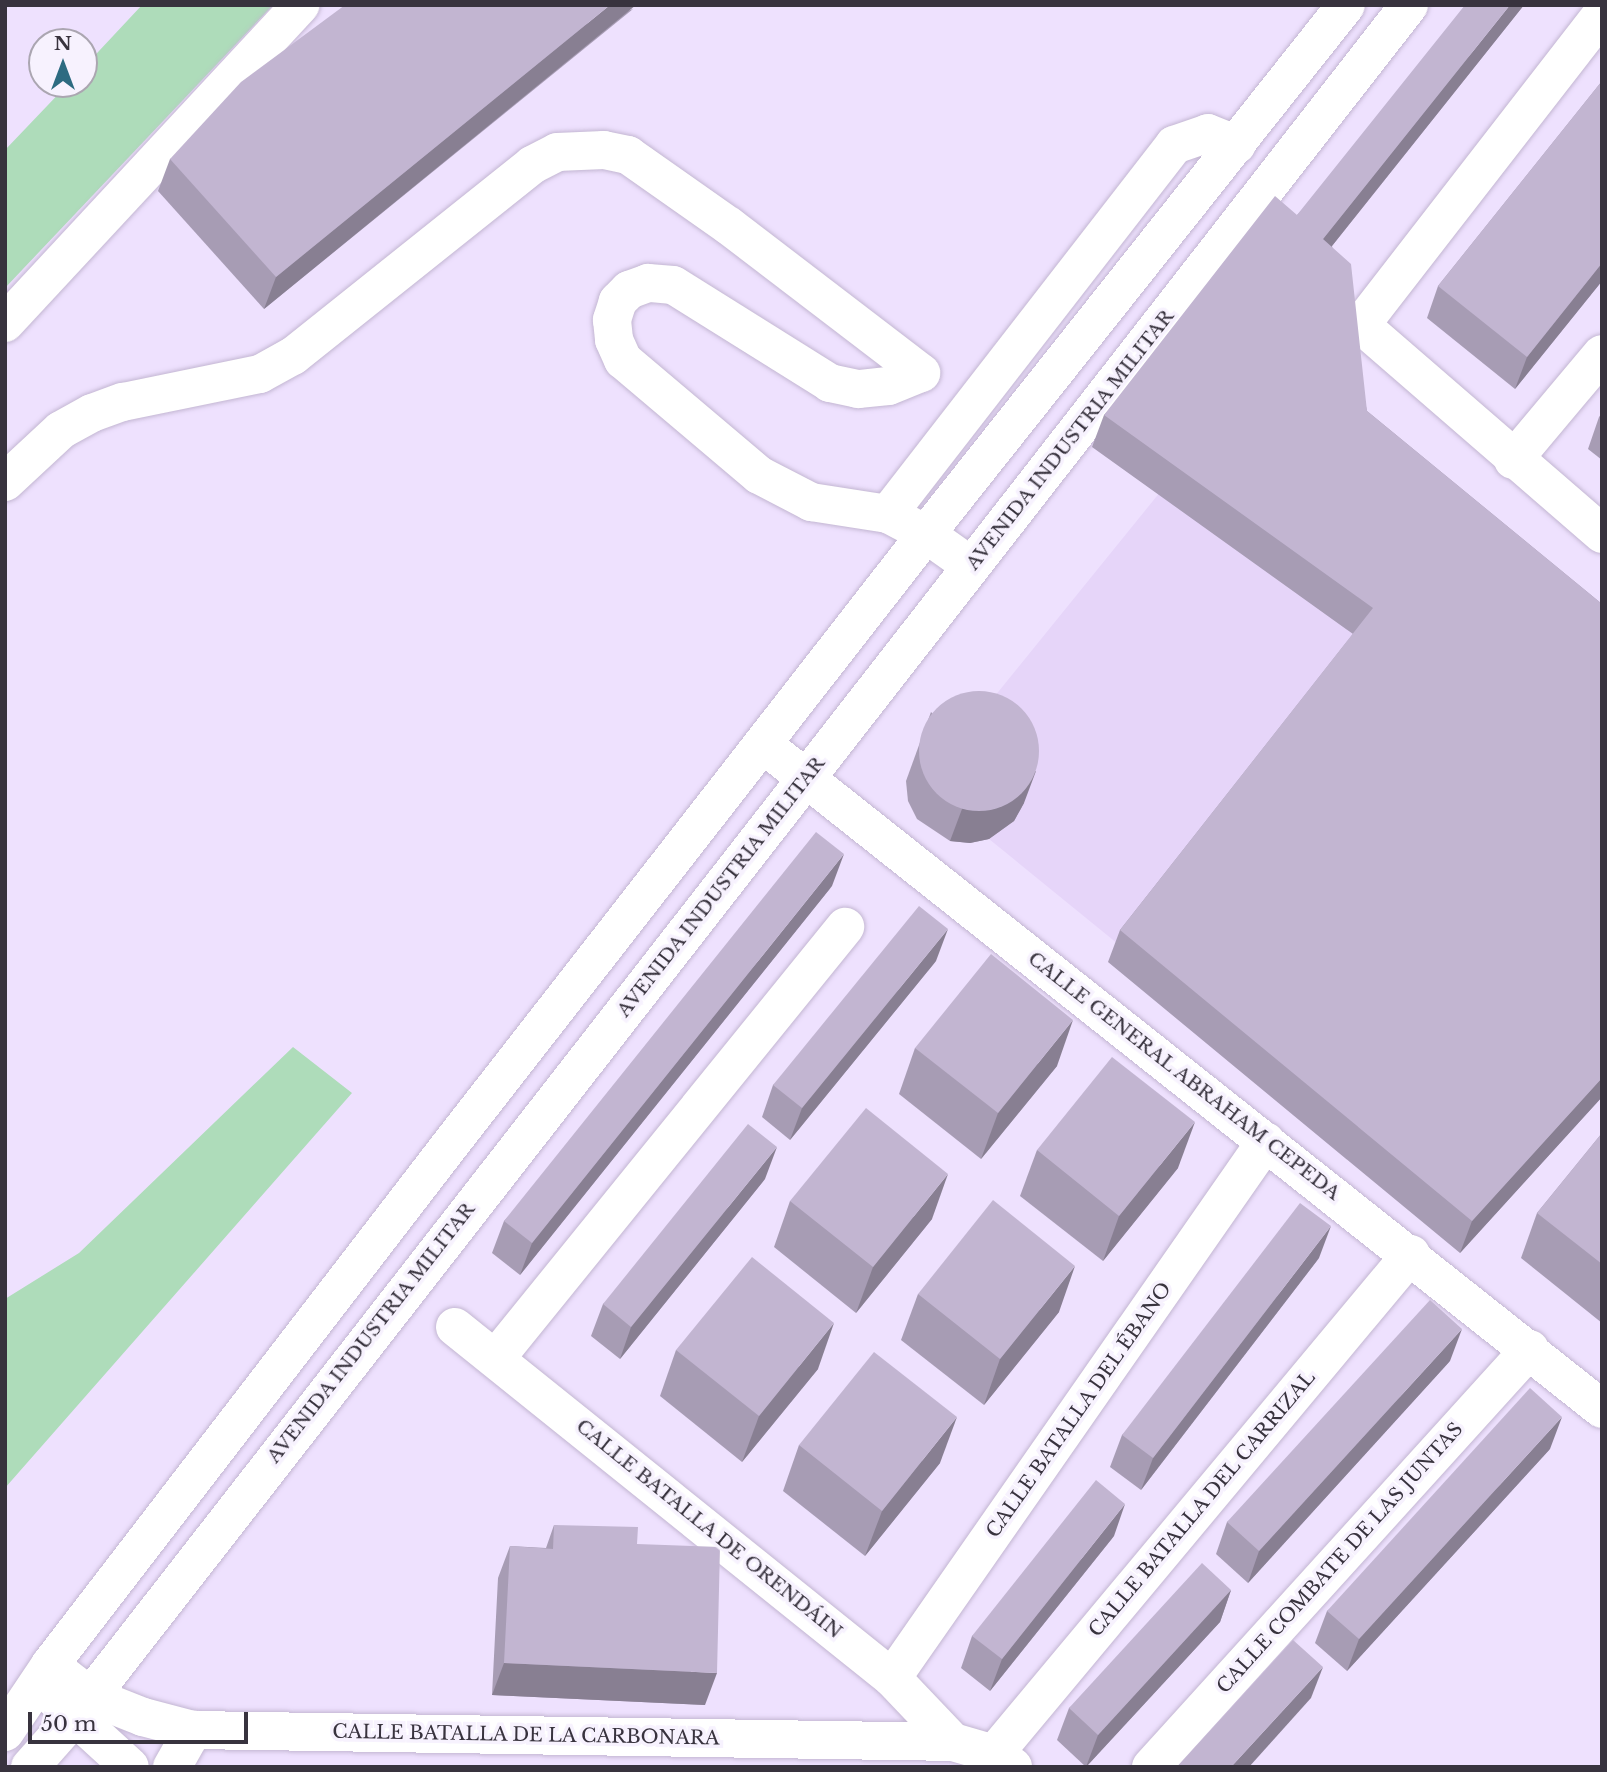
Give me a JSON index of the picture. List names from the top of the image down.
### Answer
{
  "streets": {
    "street": [
      "AVENIDA INDUSTRIA MILITAR",
      "CALLE GENERAL ABRAHAM CEPEDA",
      "CALLE BATALLA DEL ÉBANO",
      "CALLE BATALLA DEL CARRIZAL",
      "CALLE BATALLA DE ORENDÁIN",
      "CALLE COMBATE DE LAS JUNTAS",
      "CALLE BATALLA DE LA CARBONARA"
    ]
  },
  "crossings": [
    ["AVENIDA INDUSTRIA MILITAR", "CALLE GENERAL ABRAHAM CEPEDA"],
    ["AVENIDA INDUSTRIA MILITAR", "CALLE BATALLA DE LA CARBONARA"],
    ["CALLE GENERAL ABRAHAM CEPEDA", "CALLE BATALLA DEL ÉBANO"],
    ["CALLE GENERAL ABRAHAM CEPEDA", "CALLE BATALLA DEL CARRIZAL"],
    ["CALLE GENERAL ABRAHAM CEPEDA", "CALLE COMBATE DE LAS JUNTAS"],
    ["CALLE BATALLA DEL ÉBANO", "CALLE BATALLA DE ORENDÁIN"],
    ["CALLE BATALLA DEL CARRIZAL", "CALLE BATALLA DE LA CARBONARA"],
    ["CALLE BATALLA DE ORENDÁIN", "CALLE BATALLA DE LA CARBONARA"]
  ],
  "scale_bar": "50 m",
  "north": "top"
}
